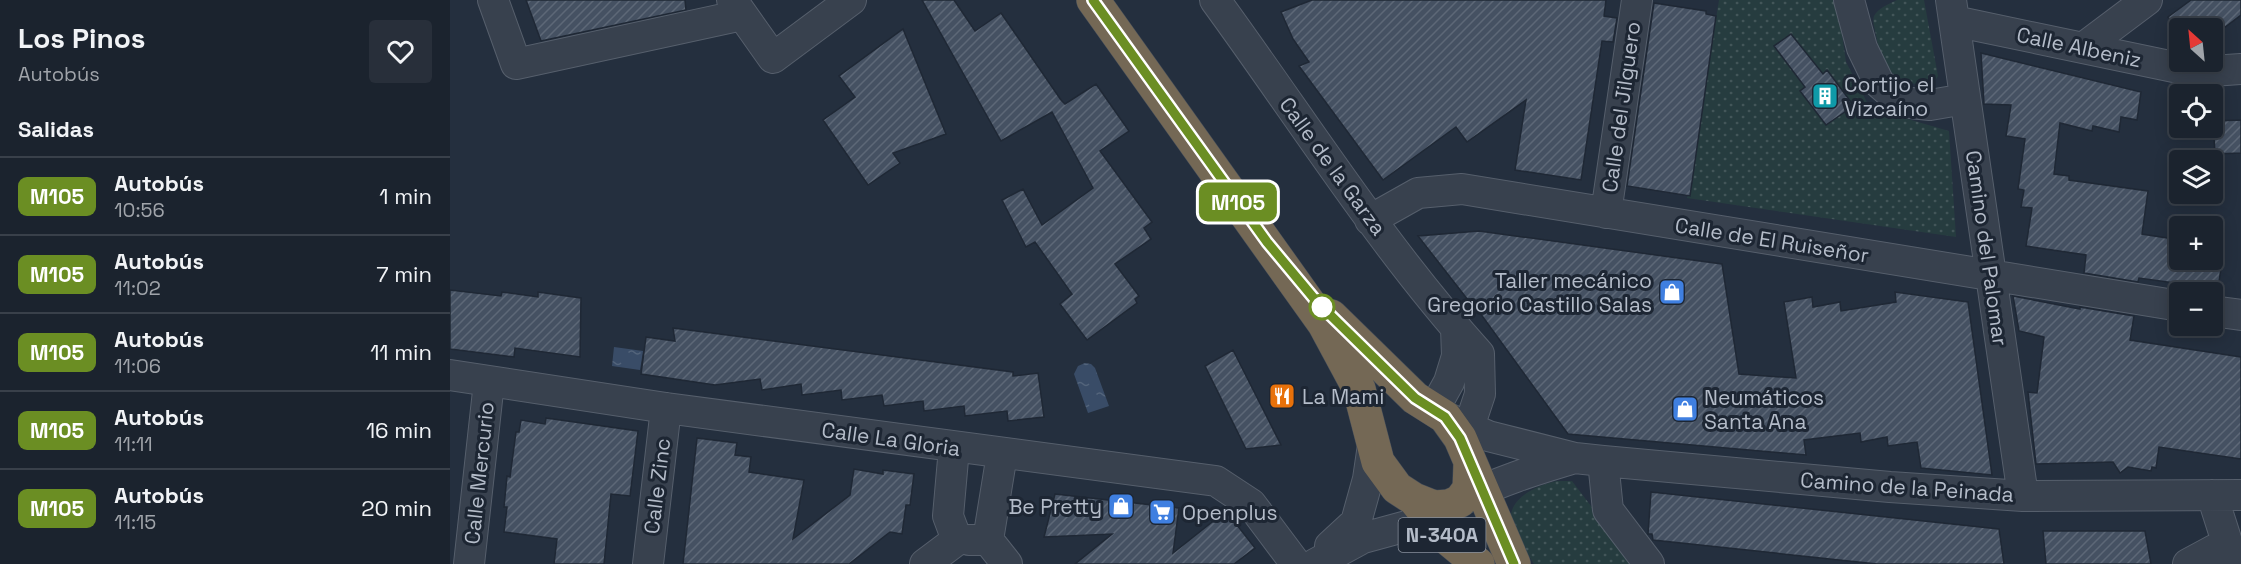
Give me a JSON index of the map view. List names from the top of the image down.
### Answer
{
  "streets": {
    "highway": ["N-340A"],
    "street": [
      "Calle Albeniz",
      "Calle del Jilguero",
      "Calle de la Garza",
      "Calle de El Ruiseñor",
      "Camino del Palomar",
      "Calle La Gloria",
      "Calle Mercurio",
      "Calle Zinc",
      "Camino de la Peinada"
    ]
  },
  "crossings": [
    ["Calle Albeniz", "Camino del Palomar"],
    ["Calle del Jilguero", "Calle de El Ruiseñor"],
    ["Calle de la Garza", "Calle de El Ruiseñor"],
    ["Calle de la Garza", "Camino de la Peinada"],
    ["Calle de la Garza", "N-340A"],
    ["Calle de El Ruiseñor", "Camino del Palomar"],
    ["Camino del Palomar", "Camino de la Peinada"],
    ["Calle La Gloria", "Calle Mercurio"],
    ["Calle La Gloria", "Calle Zinc"],
    ["Camino de la Peinada", "N-340A"]
  ],
  "places": {
    "building": ["Cortijo el Vizcaíno"],
    "shop": ["Taller mecánico Gregorio Castillo Salas", "Neumáticos Santa Ana", "Be Pretty"],
    "restaurant": ["La Mami"],
    "supermarket": ["Openplus"]
  },
  "lines": ["bus line M105"],
  "north": "top left",
  "page": {
    "heading": [
      ["Los Pinos", "Autobús"],
      "Salidas"
    ],
    "on_map": "M105",
    "map_buttons": ["+", "−"],
    "list": [
      {
        "mark": "M105",
        "name": "Autobús",
        "note": "10:56",
        "value": "1 min"
      },
      {
        "mark": "M105",
        "name": "Autobús",
        "note": "11:02",
        "value": "7 min"
      },
      {
        "mark": "M105",
        "name": "Autobús",
        "note": "11:06",
        "value": "11 min"
      },
      {
        "mark": "M105",
        "name": "Autobús",
        "note": "11:11",
        "value": "16 min"
      },
      {
        "mark": "M105",
        "name": "Autobús",
        "note": "11:15",
        "value": "20 min"
      }
    ]
  }
}
